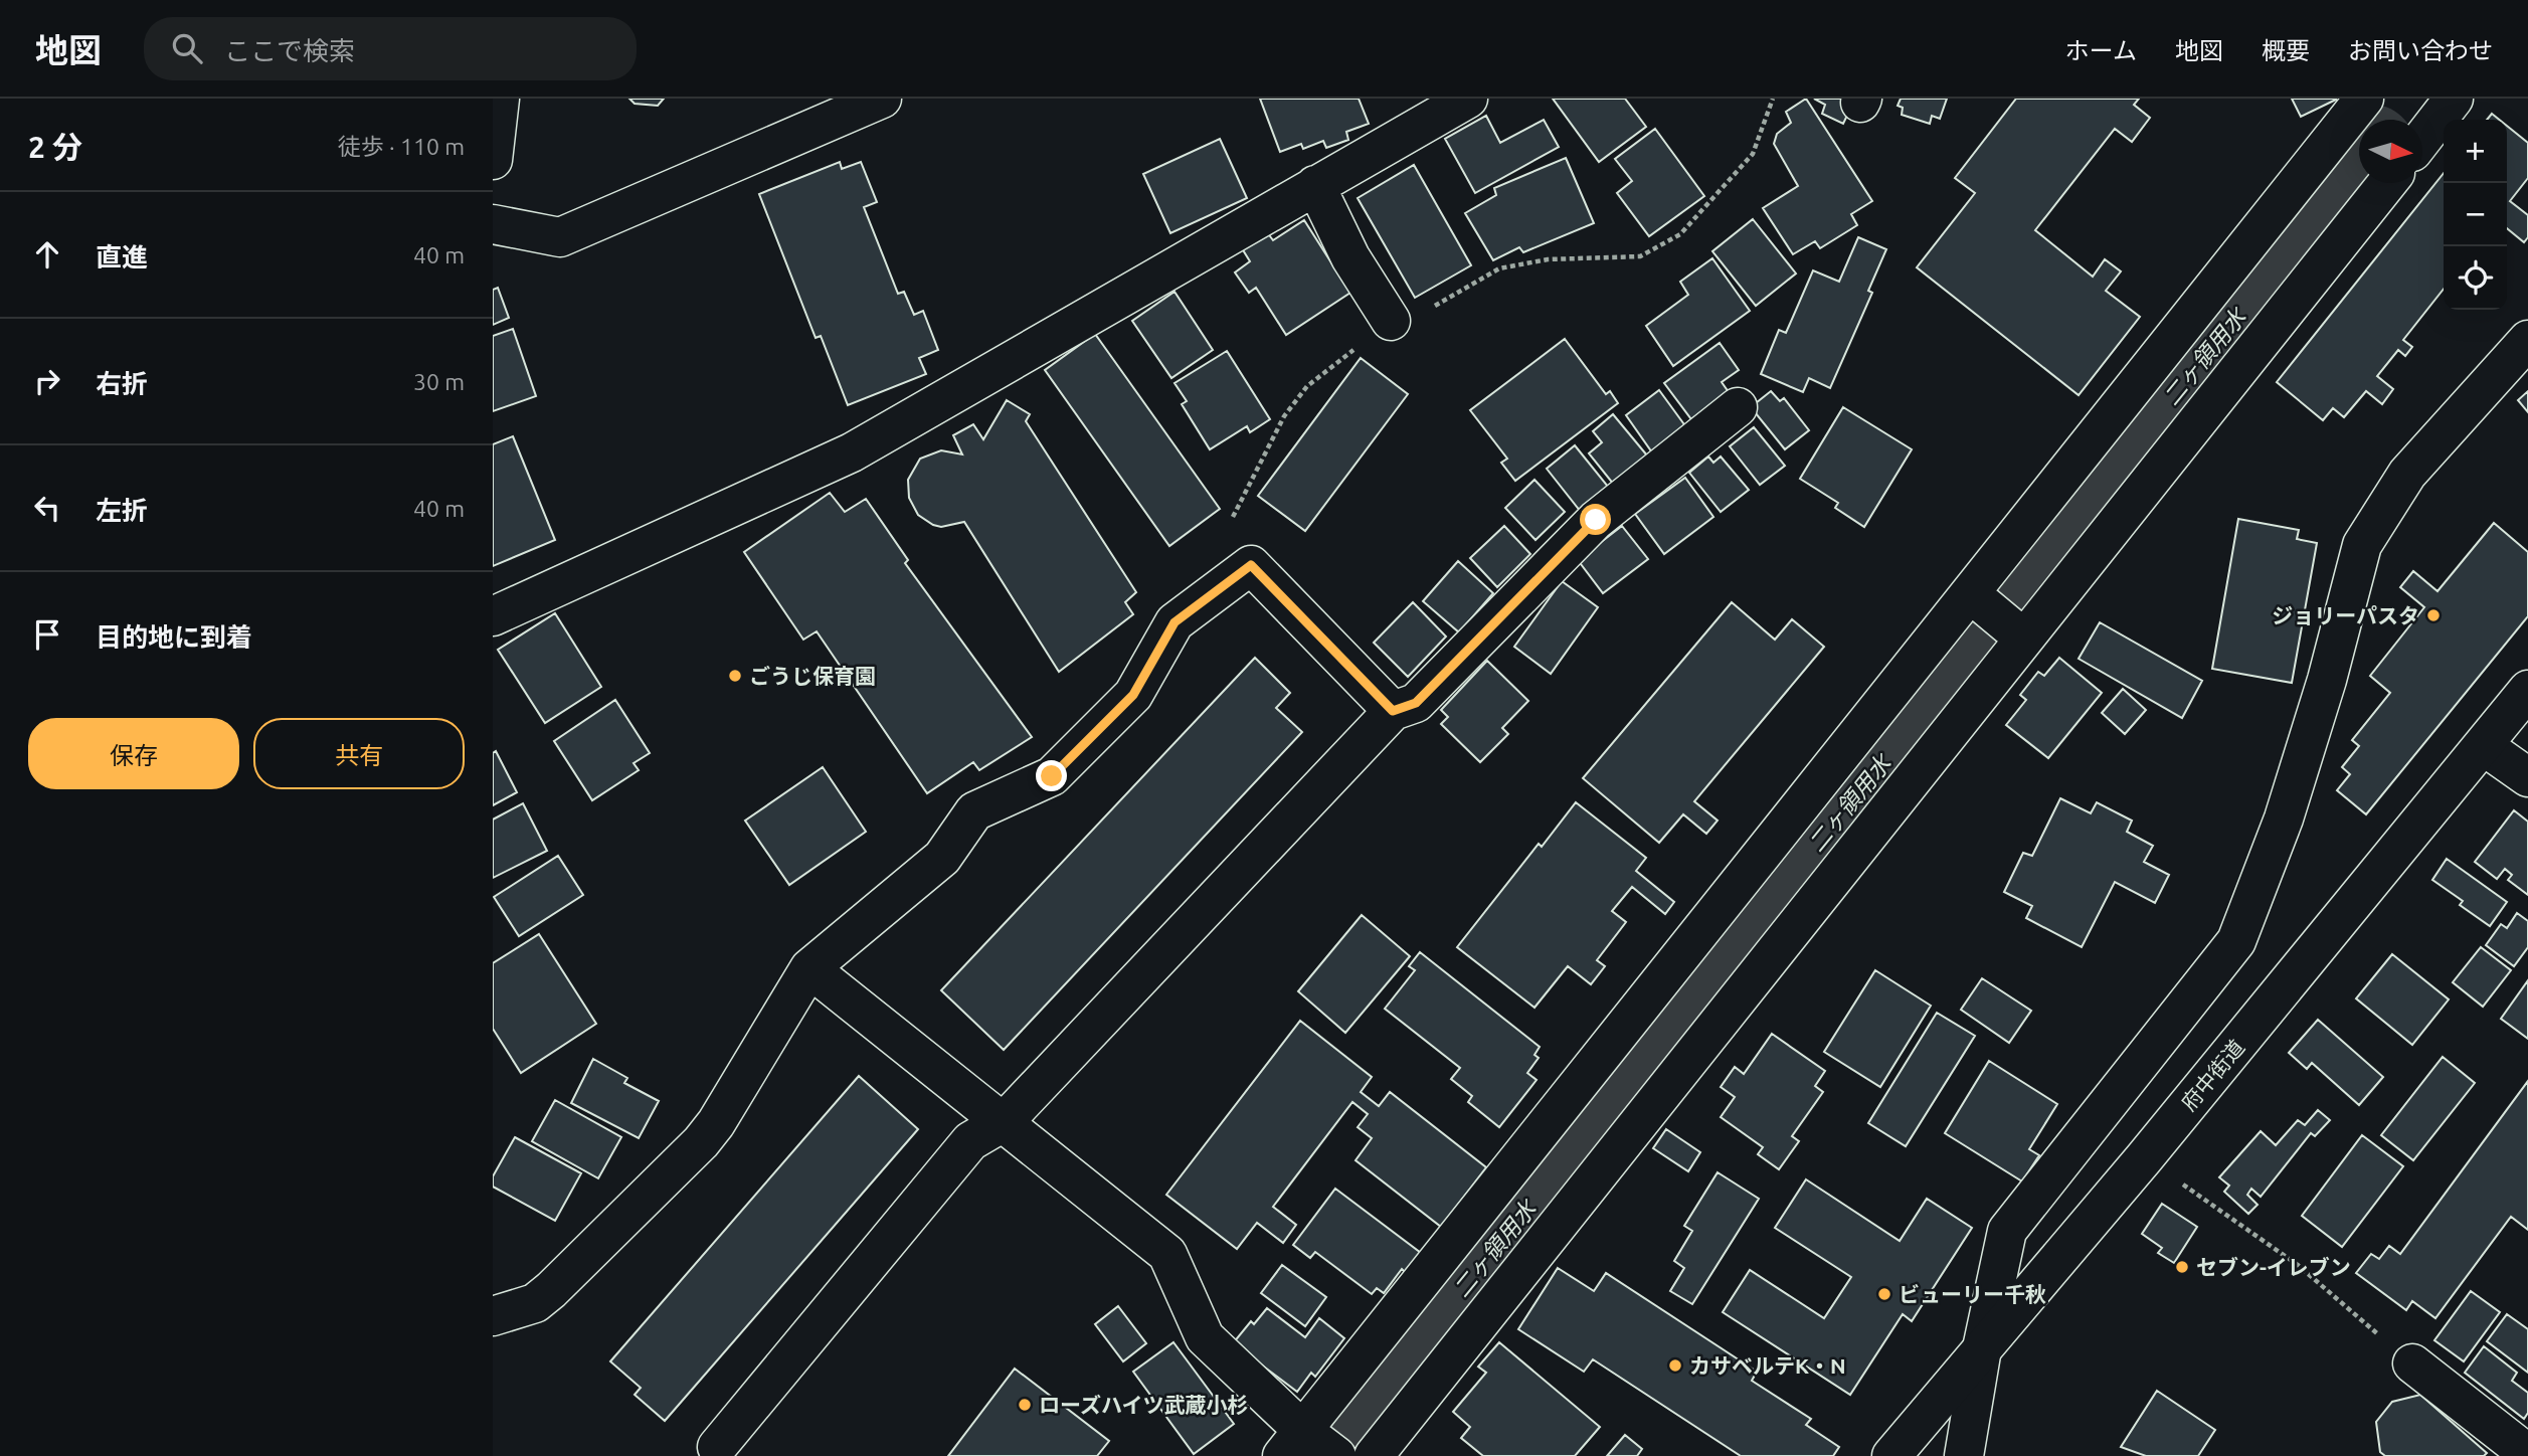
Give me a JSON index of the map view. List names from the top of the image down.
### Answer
{
  "streets": {
    "main road": ["府中街道"]
  },
  "water": ["二ヶ領用水"],
  "places": [
    "ジョリーパスタ",
    "ごうじ保育園",
    "セブン-イレブン",
    "ビューリー千秋",
    "カサベルテK・N",
    "ローズハイツ武蔵小杉"
  ],
  "north": "right",
  "page": {
    "header": "地図",
    "search": "ここで検索",
    "nav": [
      "ホーム",
      "地図",
      "概要",
      "お問い合わせ"
    ],
    "heading": ["2 分", "徒歩 · 110 m"],
    "map_buttons": ["+", "−"],
    "list": [
      ["直進", "40 m"],
      ["右折", "30 m"],
      ["左折", "40 m"],
      "目的地に到着"
    ],
    "buttons": ["保存", "共有"]
  }
}
